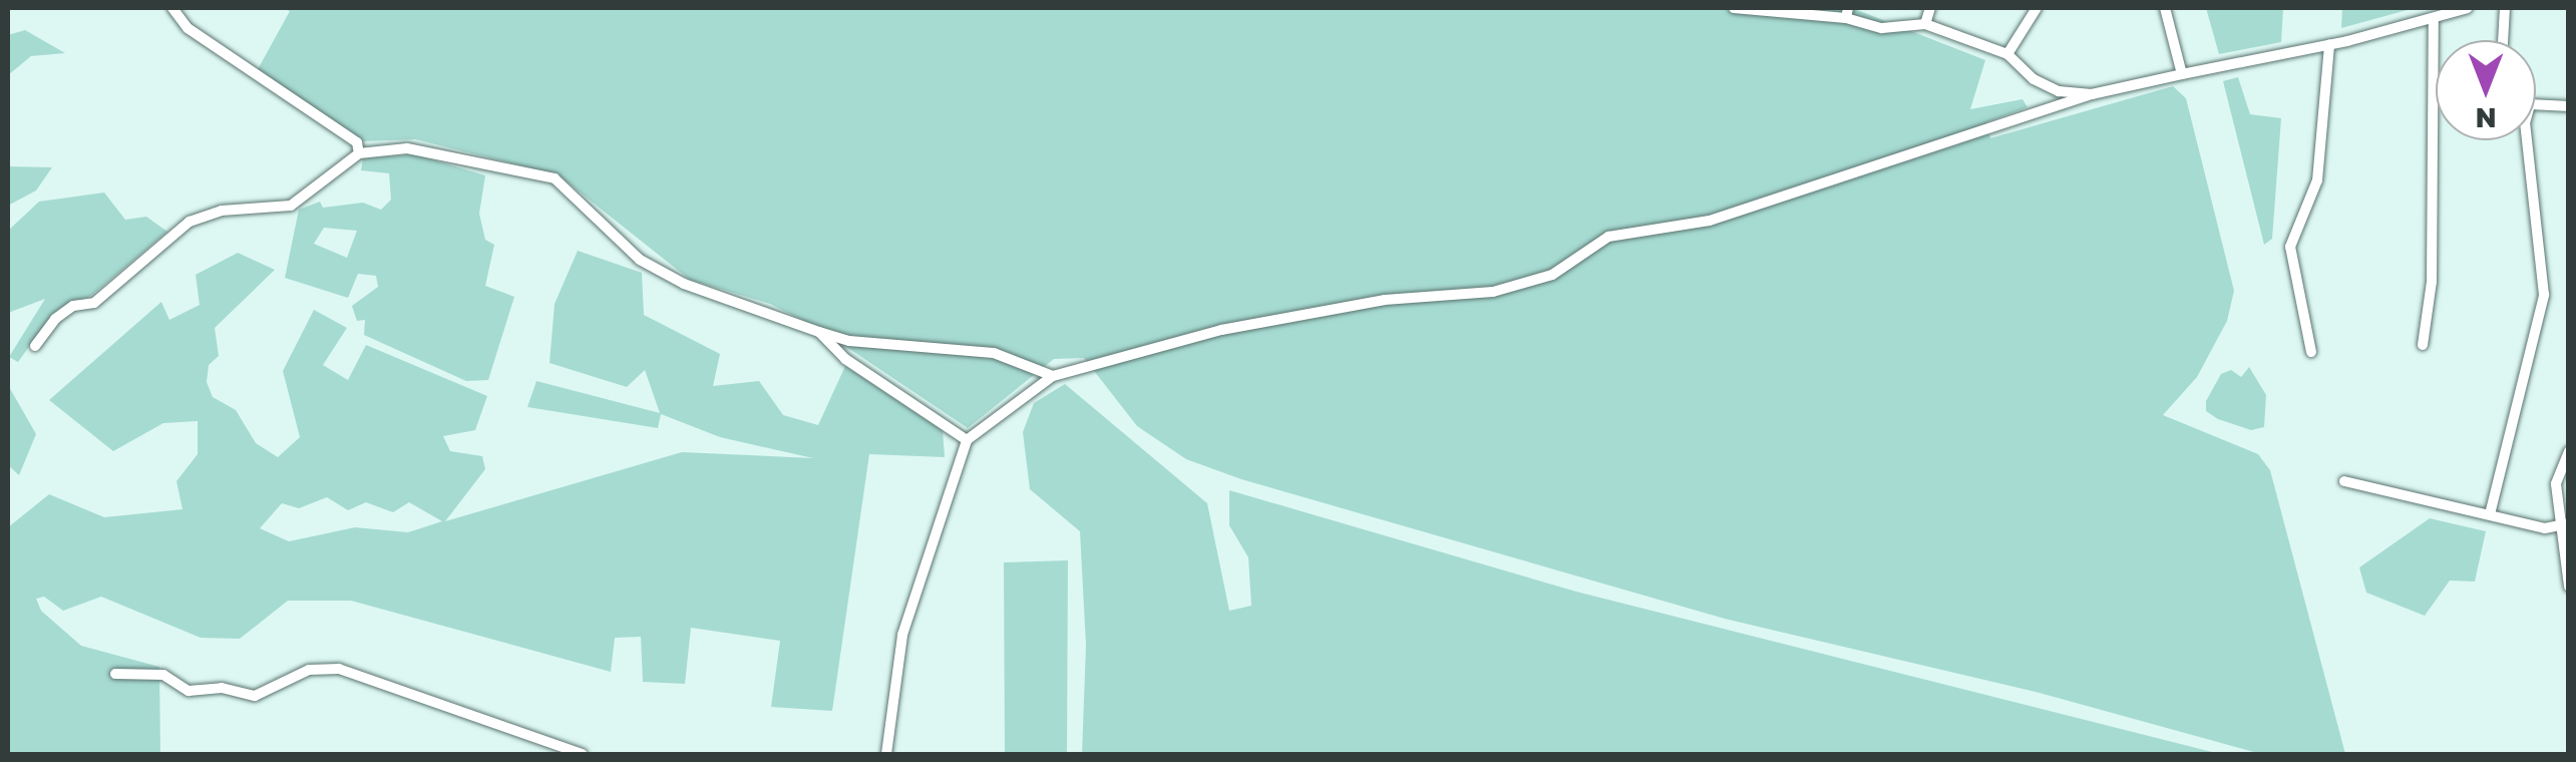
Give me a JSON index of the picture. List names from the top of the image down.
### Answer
{
  "north": "bottom"
}
